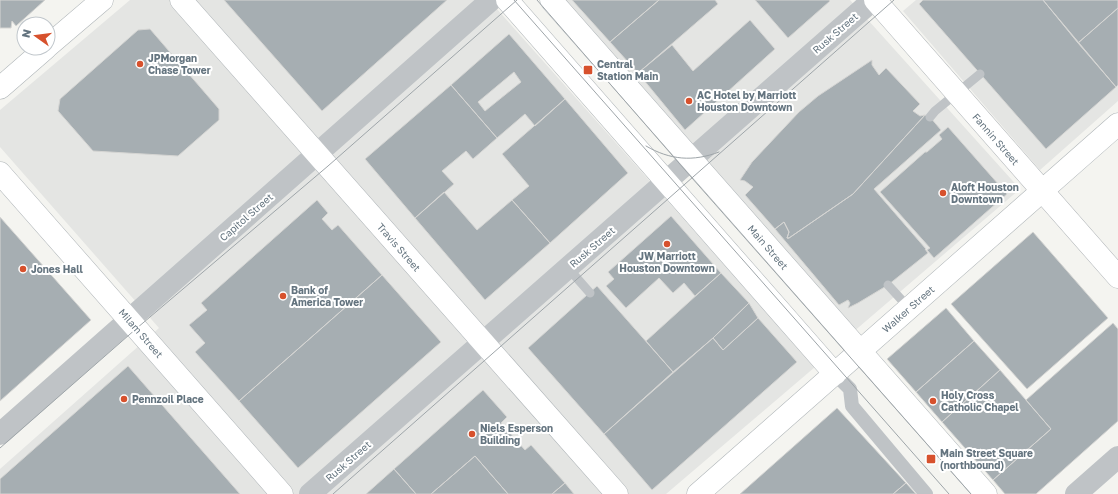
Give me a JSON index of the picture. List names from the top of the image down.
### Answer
{
  "streets": {
    "main road": [
      "Fannin Street",
      "Travis Street",
      "Main Street",
      "Walker Street",
      "Milam Street"
    ],
    "street": ["Rusk Street", "Capitol Street"]
  },
  "crossings": [
    ["Rusk Street", "Fannin Street"],
    ["Rusk Street", "Travis Street"],
    ["Rusk Street", "Main Street"],
    ["Fannin Street", "Walker Street"],
    ["Capitol Street", "Travis Street"],
    ["Capitol Street", "Milam Street"],
    ["Main Street", "Walker Street"]
  ],
  "places": {
    "other": [
      "JPMorgan Chase Tower",
      "AC Hotel by Marriott Houston Downtown",
      "Aloft Houston Downtown",
      "JW Marriott Houston Downtown",
      "Jones Hall",
      "Bank of America Tower",
      "Pennzoil Place",
      "Holy Cross Catholic Chapel",
      "Niels Esperson Building"
    ],
    "transit": ["Central Station Main", "Main Street Square (northbound)"]
  },
  "north": "left"
}
